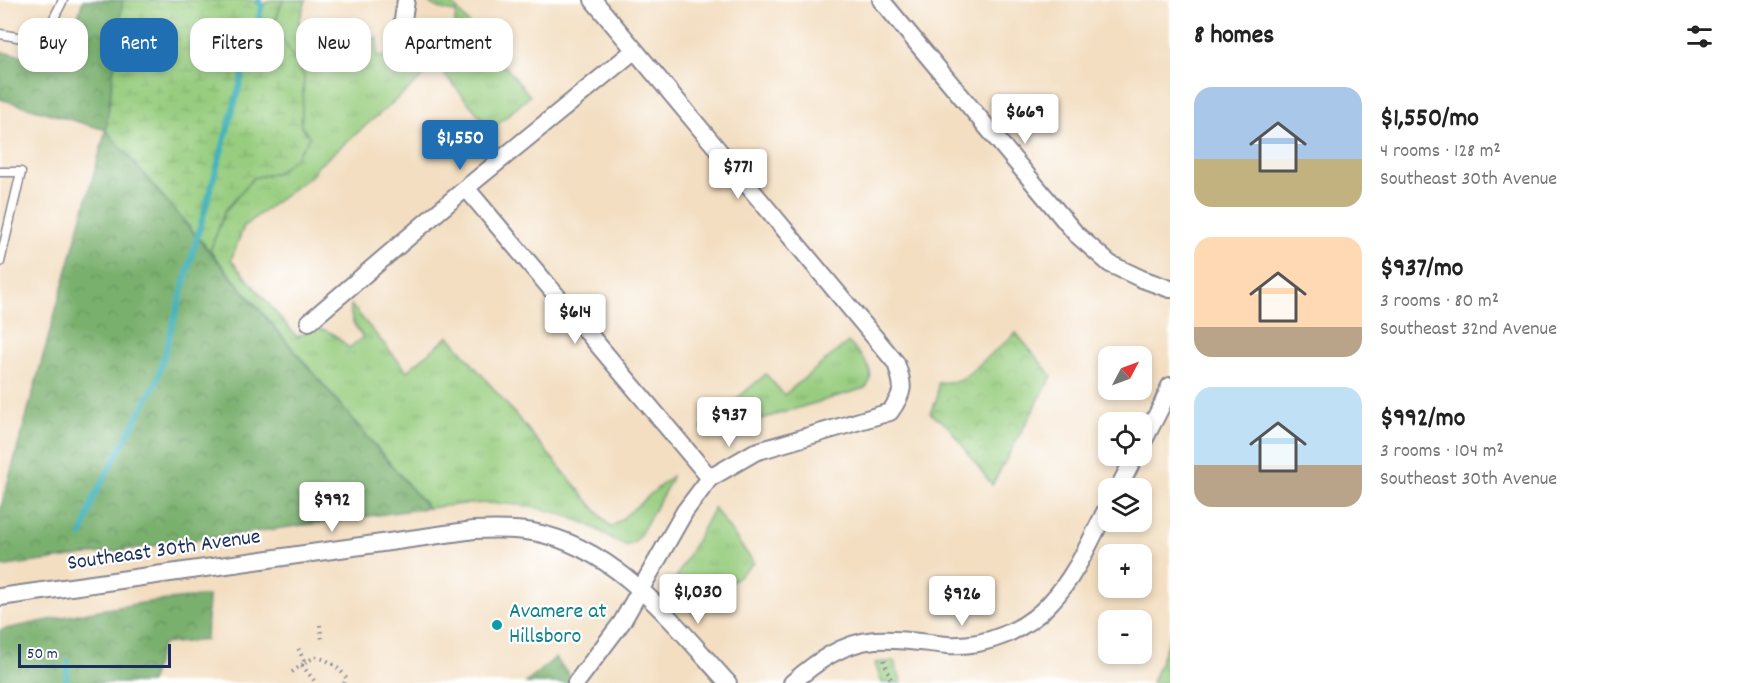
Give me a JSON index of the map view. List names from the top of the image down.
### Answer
{
  "streets": {
    "street": ["Southeast 30th Avenue"]
  },
  "places": ["Avamere at Hillsboro"],
  "scale_bar": "50 m",
  "north": "top right",
  "page": {
    "heading": "8 homes",
    "chip": [
      "Buy",
      "Rent",
      "Filters",
      "New",
      "Apartment"
    ],
    "list": [
      {
        "name": "$1,550/mo",
        "note": "4 rooms · 128 m² · Southeast 30th Avenue"
      },
      {
        "name": "$937/mo",
        "note": "3 rooms · 80 m² · Southeast 32nd Avenue"
      },
      {
        "name": "$992/mo",
        "note": "3 rooms · 104 m² · Southeast 30th Avenue"
      }
    ],
    "price": [
      "$669",
      "$1,550",
      "$771",
      "$614",
      "$937",
      "$992",
      "$1,030",
      "$926"
    ],
    "map_buttons": ["+", "−"],
    "scale": "50 m"
  }
}
